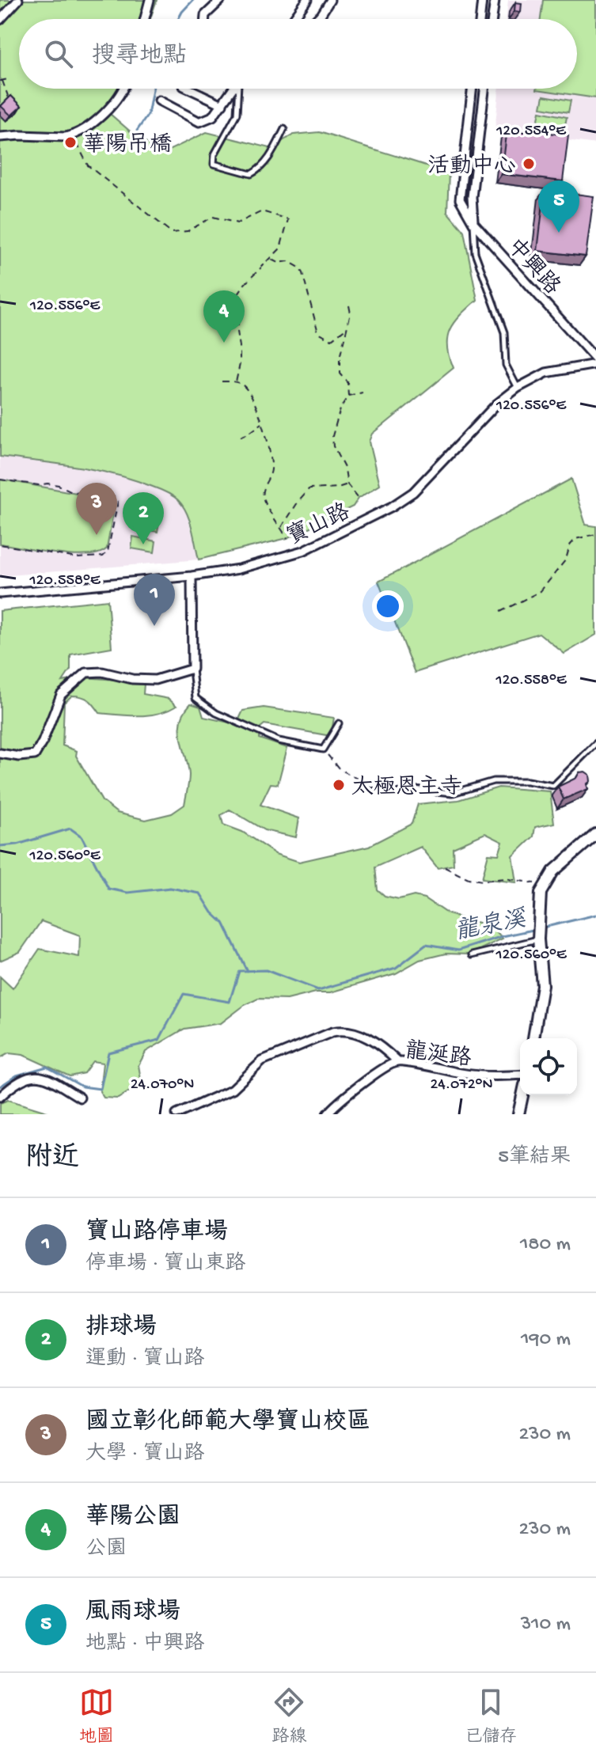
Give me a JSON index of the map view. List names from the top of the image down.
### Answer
{
  "streets": {
    "street": ["中興路", "寶山路", "龍涎路"]
  },
  "water": ["龍泉溪"],
  "places": ["華陽吊橋", "活動中心", "太極恩主寺"],
  "page": {
    "search": "搜尋地點",
    "pins": [
      "5",
      "4",
      "3",
      "2",
      "1"
    ],
    "heading": ["附近", "5筆結果"],
    "list": [
      {
        "mark": "1",
        "name": "寶山路停車場",
        "note": "停車場 · 寶山東路",
        "value": "180 m"
      },
      {
        "mark": "2",
        "name": "排球場",
        "note": "運動 · 寶山路",
        "value": "190 m"
      },
      {
        "mark": "3",
        "name": "國立彰化師範大學寶山校區",
        "note": "大學 · 寶山路",
        "value": "230 m"
      },
      {
        "mark": "4",
        "name": "華陽公園",
        "note": "公園",
        "value": "230 m"
      },
      {
        "mark": "5",
        "name": "風雨球場",
        "note": "地點 · 中興路",
        "value": "310 m"
      }
    ],
    "nav": ["地圖", "路線", "已儲存"]
  },
  "coordinates": [
    "120.554°E",
    "120.556°E",
    "120.558°E",
    "120.560°E",
    "24.070°N",
    "24.072°N"
  ]
}
